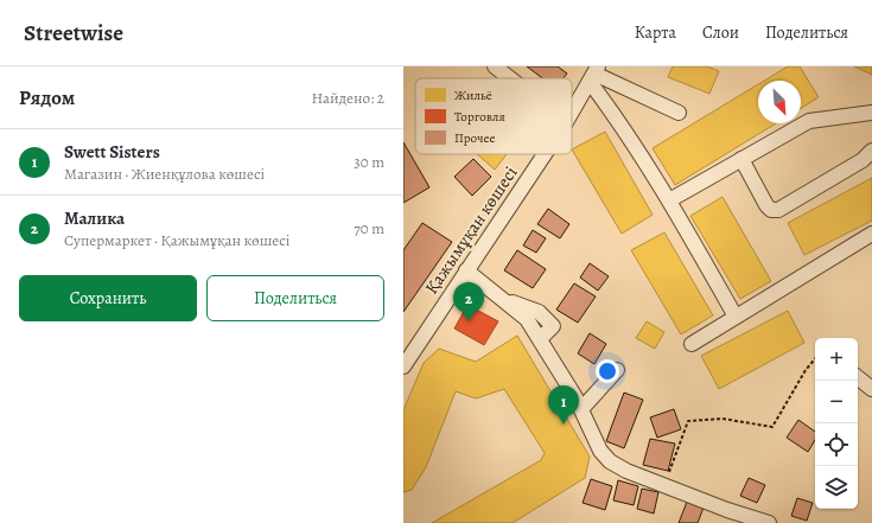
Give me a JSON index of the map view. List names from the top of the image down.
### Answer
{
  "streets": {
    "street": ["Қажымұқан көшесі"]
  },
  "legend": ["Жильё", "Торговля", "Прочее"],
  "north": "bottom right",
  "page": {
    "header": "Streetwise",
    "nav": ["Карта", "Слои", "Поделиться"],
    "heading": ["Рядом", "Найдено: 2"],
    "list": [
      {
        "mark": "1",
        "name": "Swett Sisters",
        "note": "Магазин · Жиенқұлова көшесі",
        "value": "30 m"
      },
      {
        "mark": "2",
        "name": "Малика",
        "note": "Супермаркет · Қажымұқан көшесі",
        "value": "70 m"
      }
    ],
    "buttons": ["Сохранить", "Поделиться"],
    "pins": ["2", "1"],
    "map_buttons": ["+", "−"]
  }
}
